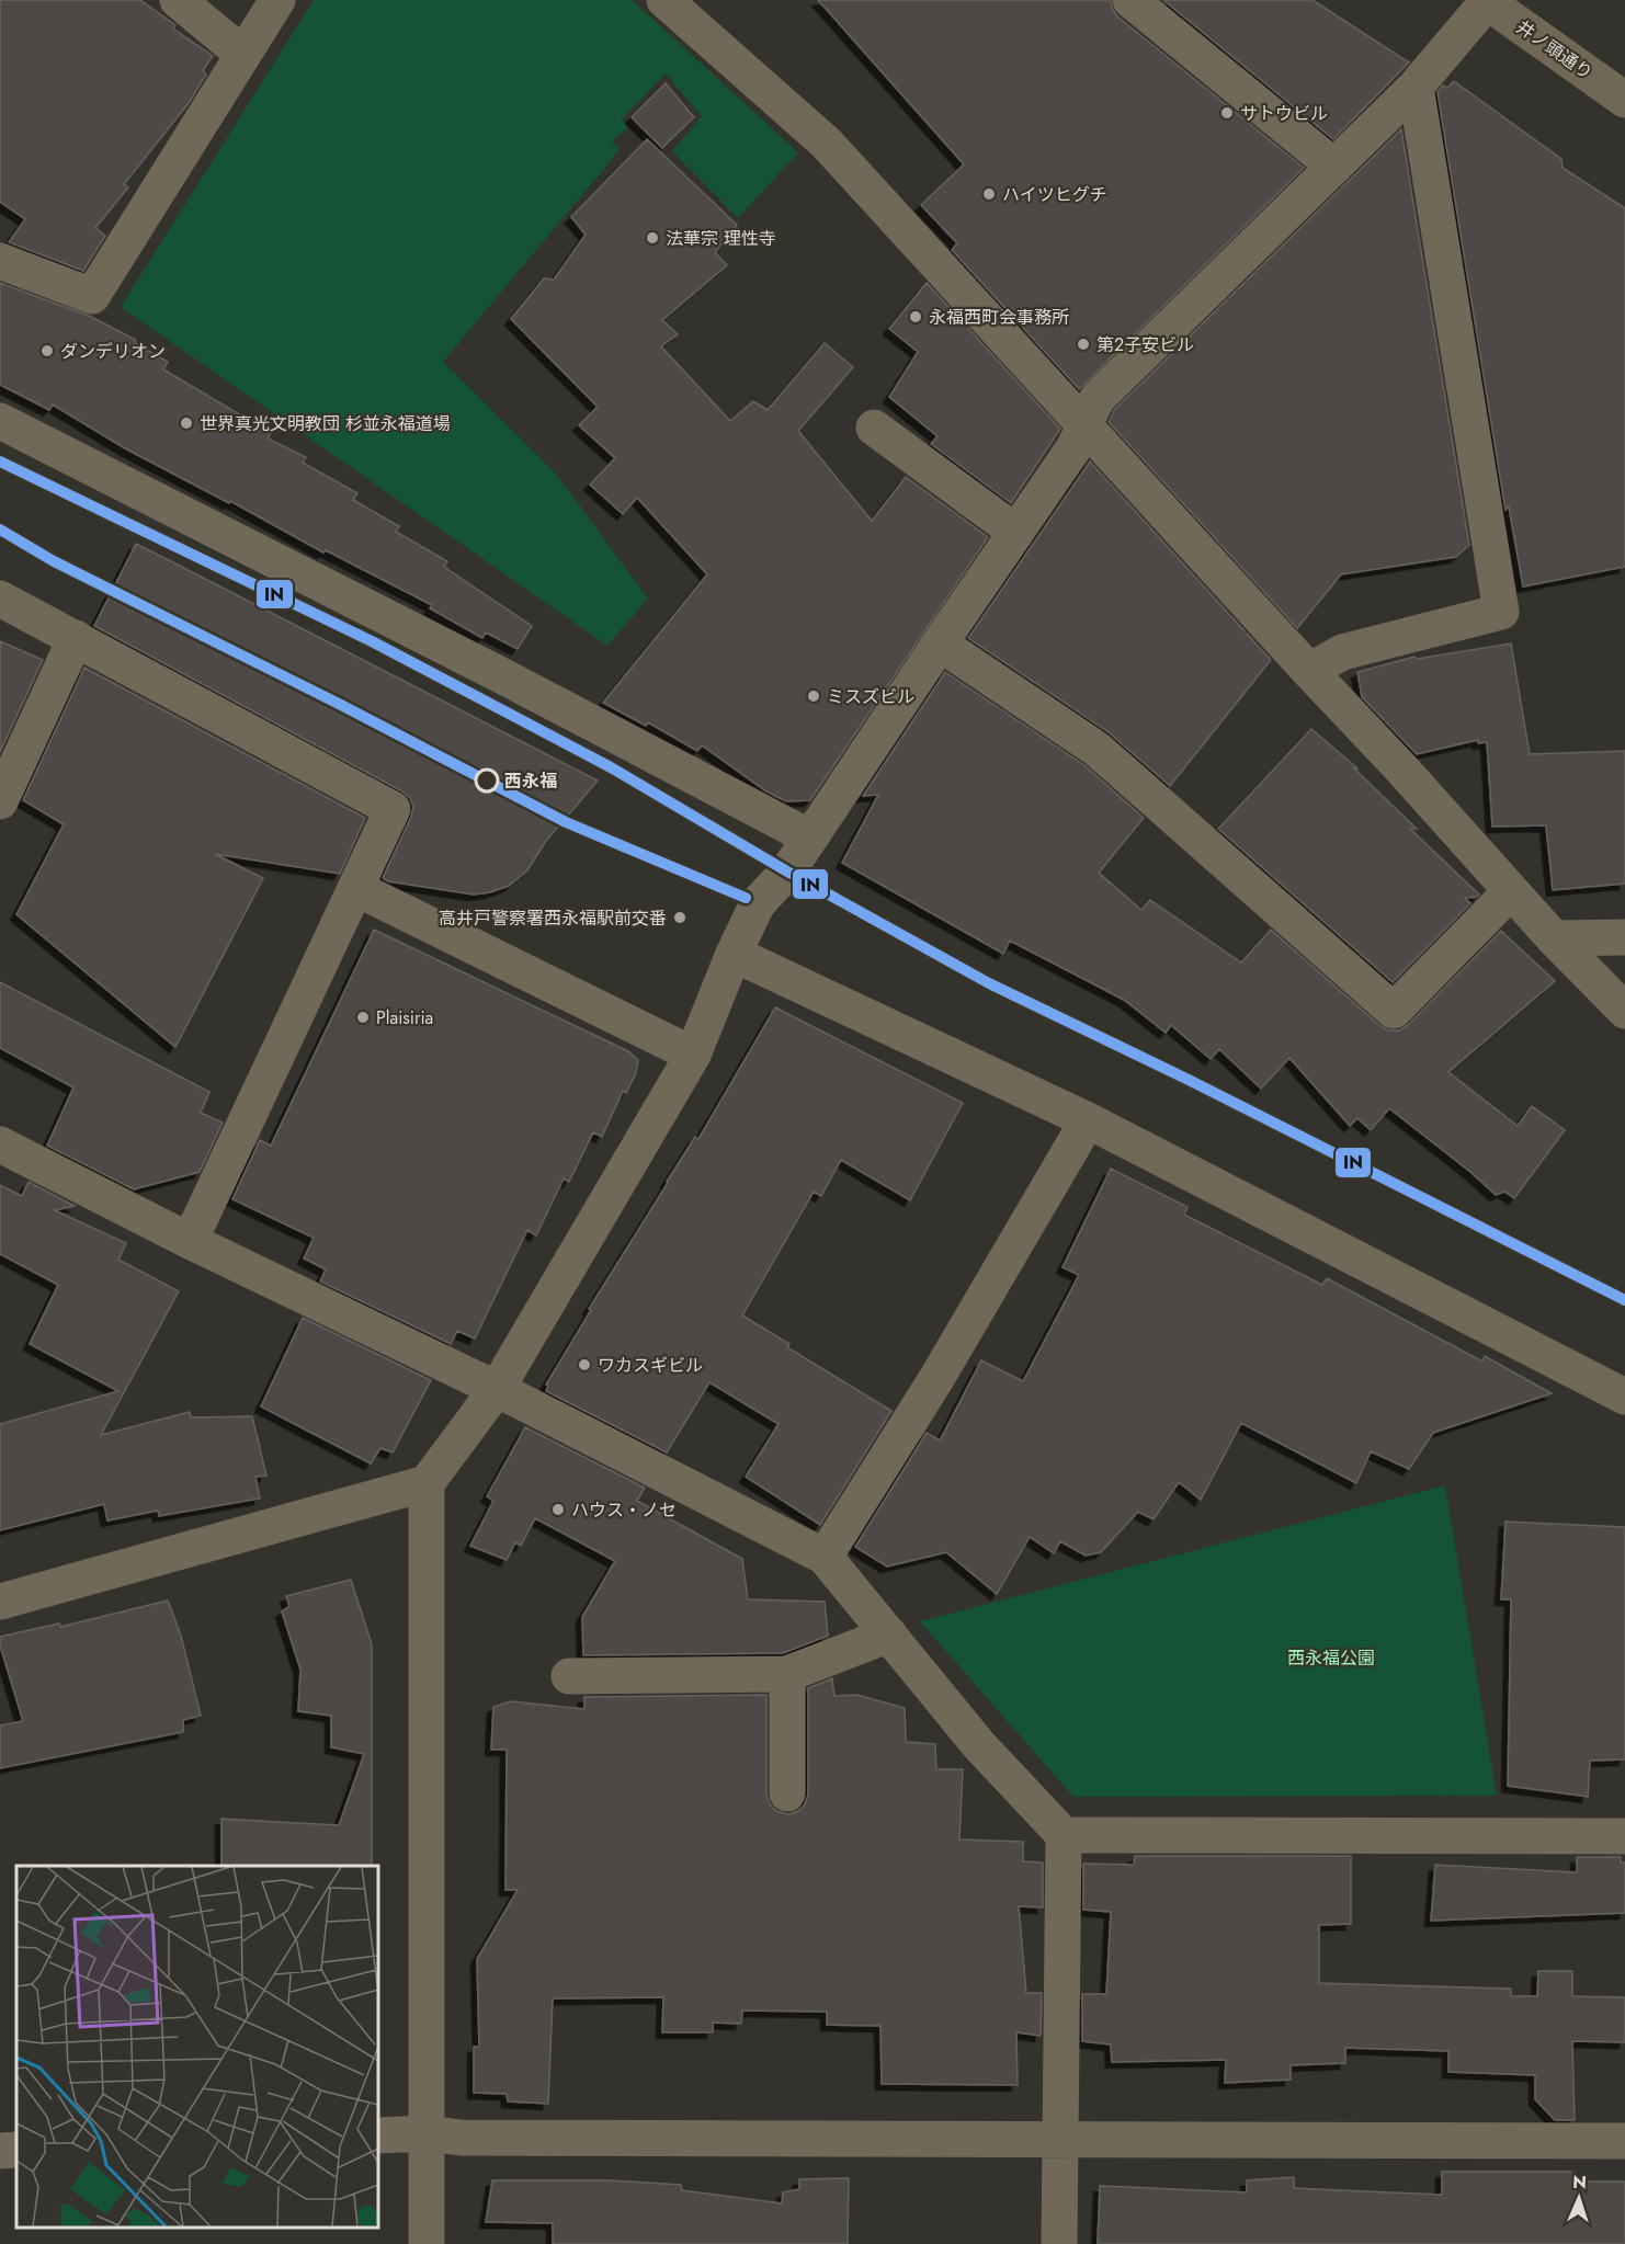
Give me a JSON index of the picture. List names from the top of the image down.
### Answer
{
  "streets": {
    "main road": ["井ノ頭通り"]
  },
  "parks": ["西永福公園"],
  "places": [
    "サトウビル",
    "ハイツヒグチ",
    "法華宗 理性寺",
    "永福西町会事務所",
    "第2子安ビル",
    "ダンデリオン",
    "世界真光文明教団 杉並永福道場",
    "ミスズビル",
    "西永福",
    "高井戸警察署西永福駅前交番",
    "Plaisiria",
    "ワカスギビル",
    "ハウス・ノセ"
  ],
  "lines": ["transit line IN"],
  "north": "top"
}
